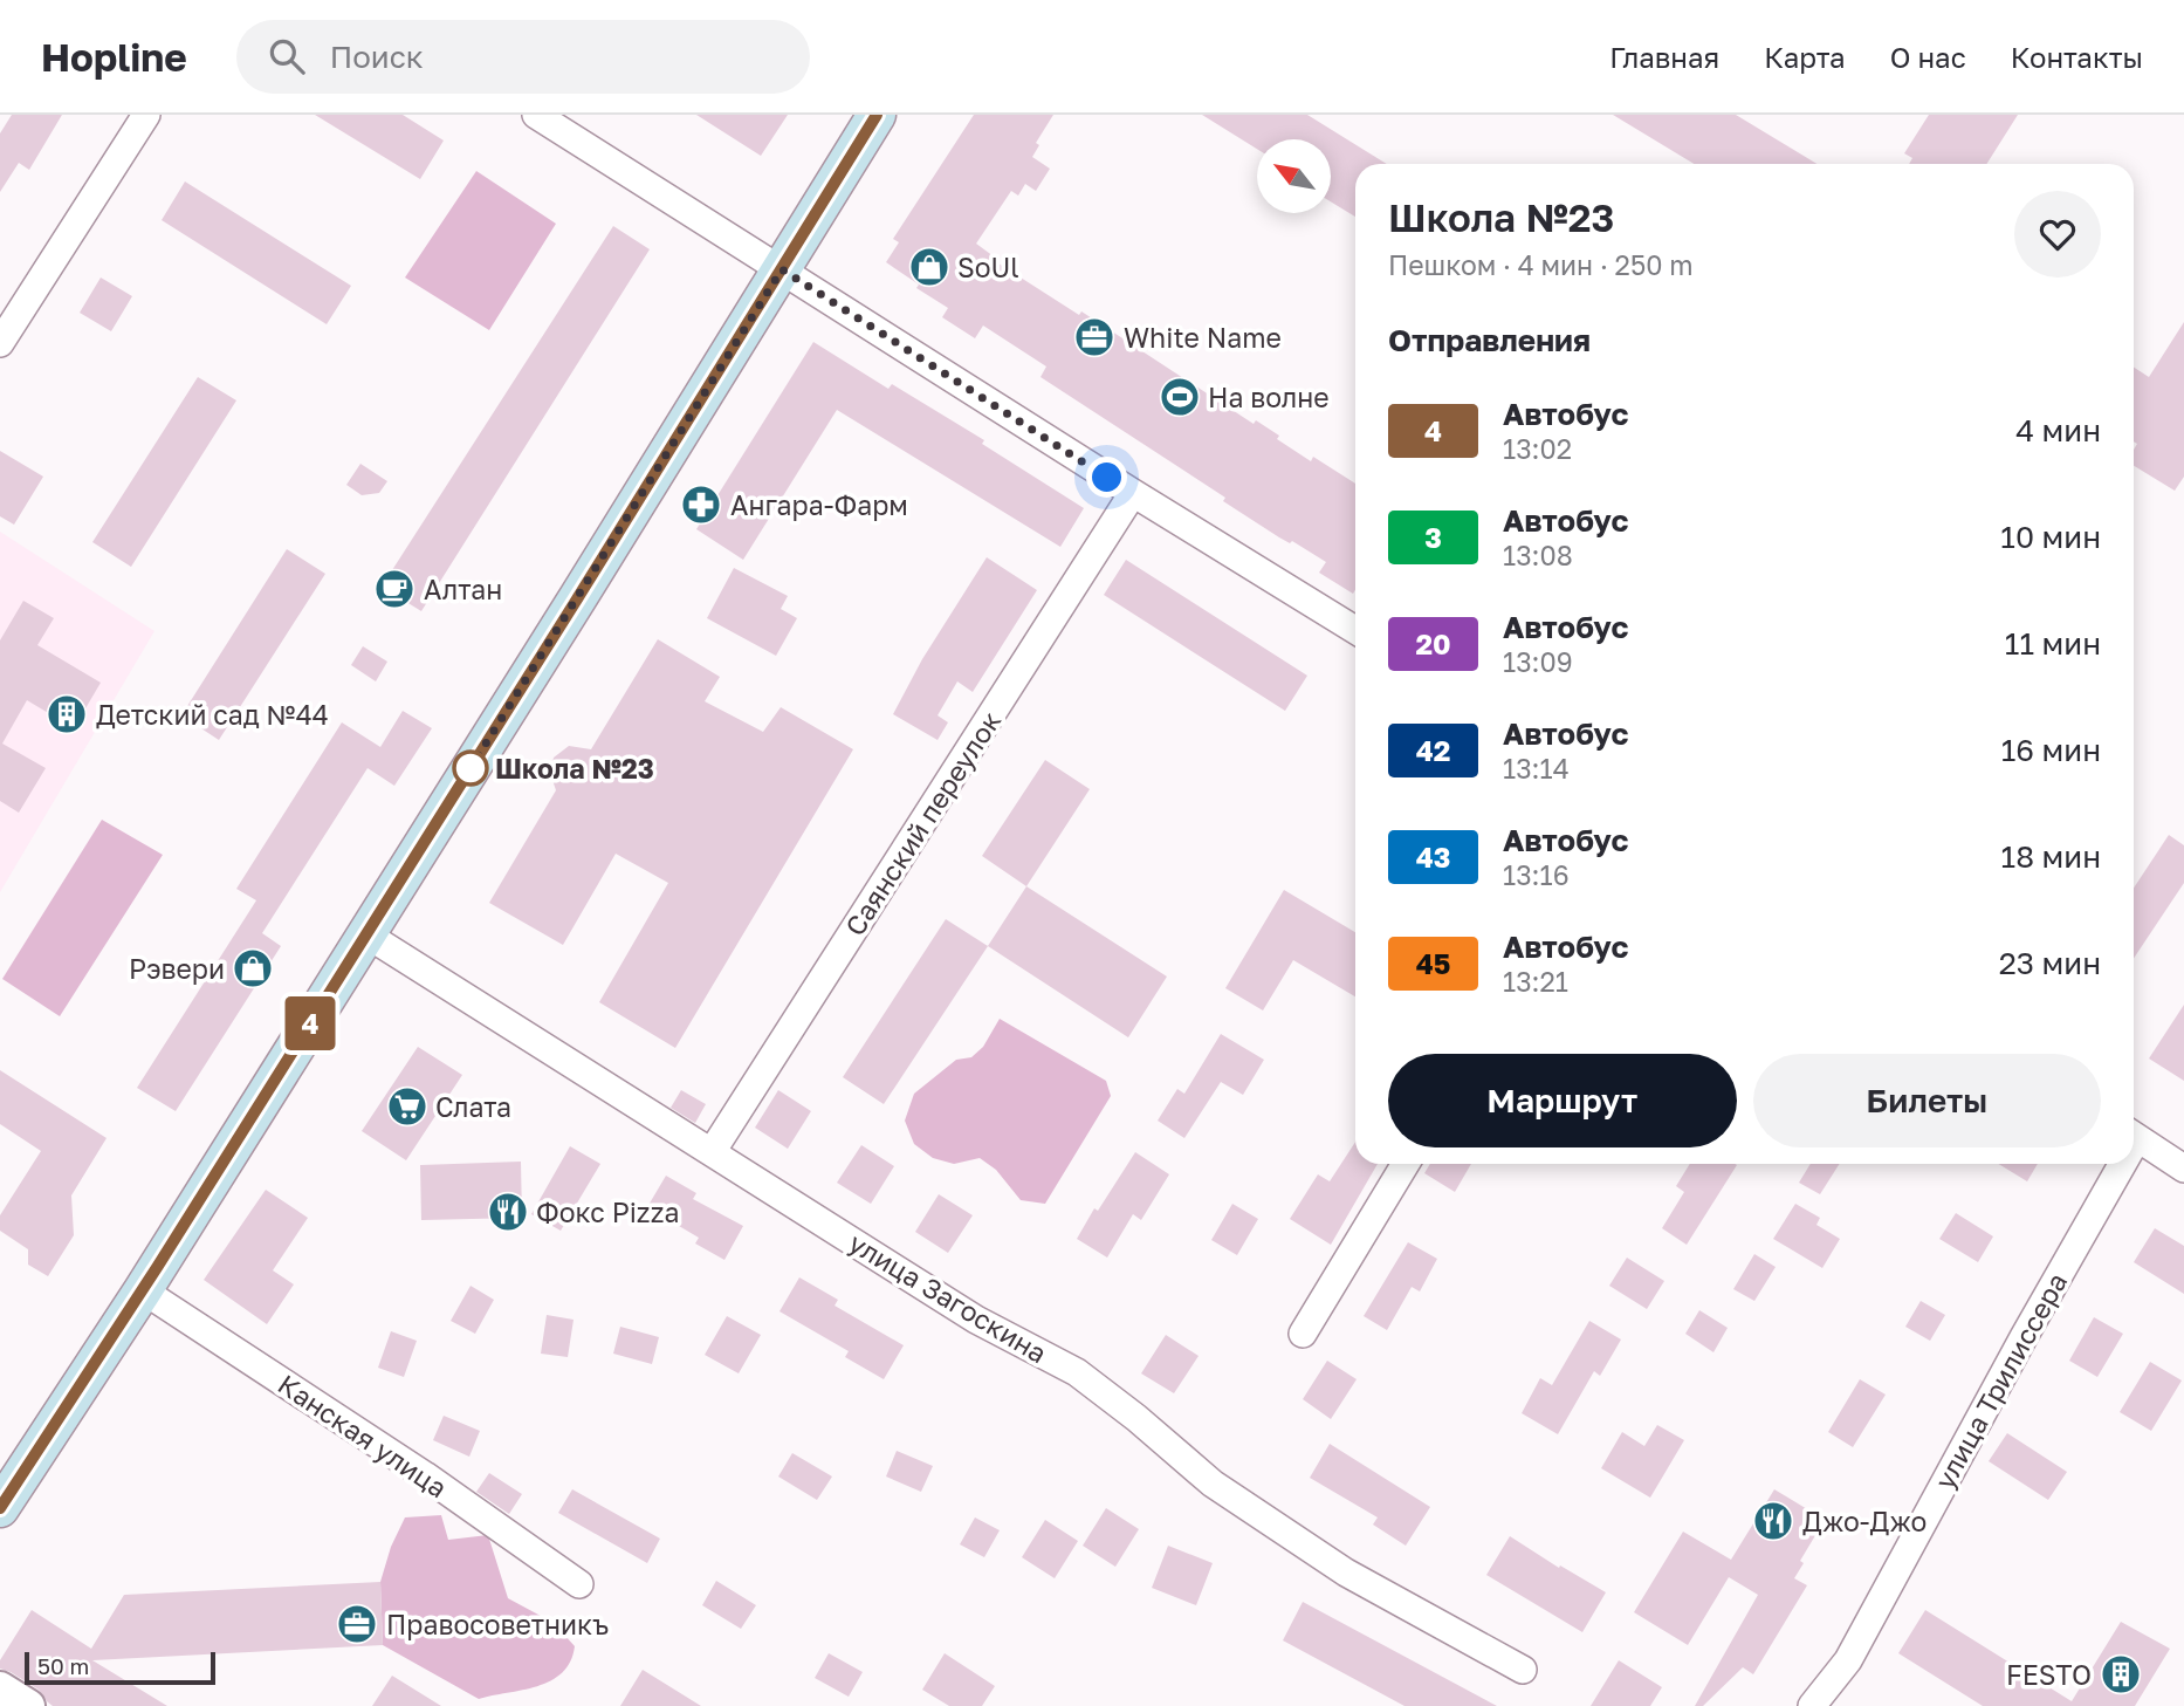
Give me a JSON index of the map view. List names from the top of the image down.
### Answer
{
  "streets": {
    "street": [
      "Саянский переулок",
      "улица Загоскина",
      "улица Трилиссера",
      "Канская улица"
    ]
  },
  "crossings": [
    ["Саянский переулок", "улица Загоскина"]
  ],
  "places": {
    "shop": ["SoUl", "Рэвери"],
    "office": ["White Name", "Правосоветникъ"],
    "sports": ["На волне"],
    "pharmacy": ["Ангара-Фарм"],
    "cafe": ["Алтан"],
    "building": ["Детский сад №44", "FESTO"],
    "other": ["Школа №23"],
    "supermarket": ["Слата"],
    "restaurant": ["Фокс Pizza", "Джо-Джо"]
  },
  "lines": ["bus line 4"],
  "scale_bar": "50 m",
  "north": "top left",
  "page": {
    "header": "Hopline",
    "search": "Поиск",
    "nav": [
      "Главная",
      "Карта",
      "О нас",
      "Контакты"
    ],
    "on_map": "4",
    "heading": [
      ["Школа №23", "Пешком · 4 мин · 250 m"],
      "Отправления"
    ],
    "list": [
      {
        "mark": "4",
        "name": "Автобус",
        "note": "13:02",
        "value": "4 мин"
      },
      {
        "mark": "3",
        "name": "Автобус",
        "note": "13:08",
        "value": "10 мин"
      },
      {
        "mark": "20",
        "name": "Автобус",
        "note": "13:09",
        "value": "11 мин"
      },
      {
        "mark": "42",
        "name": "Автобус",
        "note": "13:14",
        "value": "16 мин"
      },
      {
        "mark": "43",
        "name": "Автобус",
        "note": "13:16",
        "value": "18 мин"
      },
      {
        "mark": "45",
        "name": "Автобус",
        "note": "13:21",
        "value": "23 мин"
      }
    ],
    "buttons": ["Маршрут", "Билеты"],
    "scale": "50 m"
  }
}
